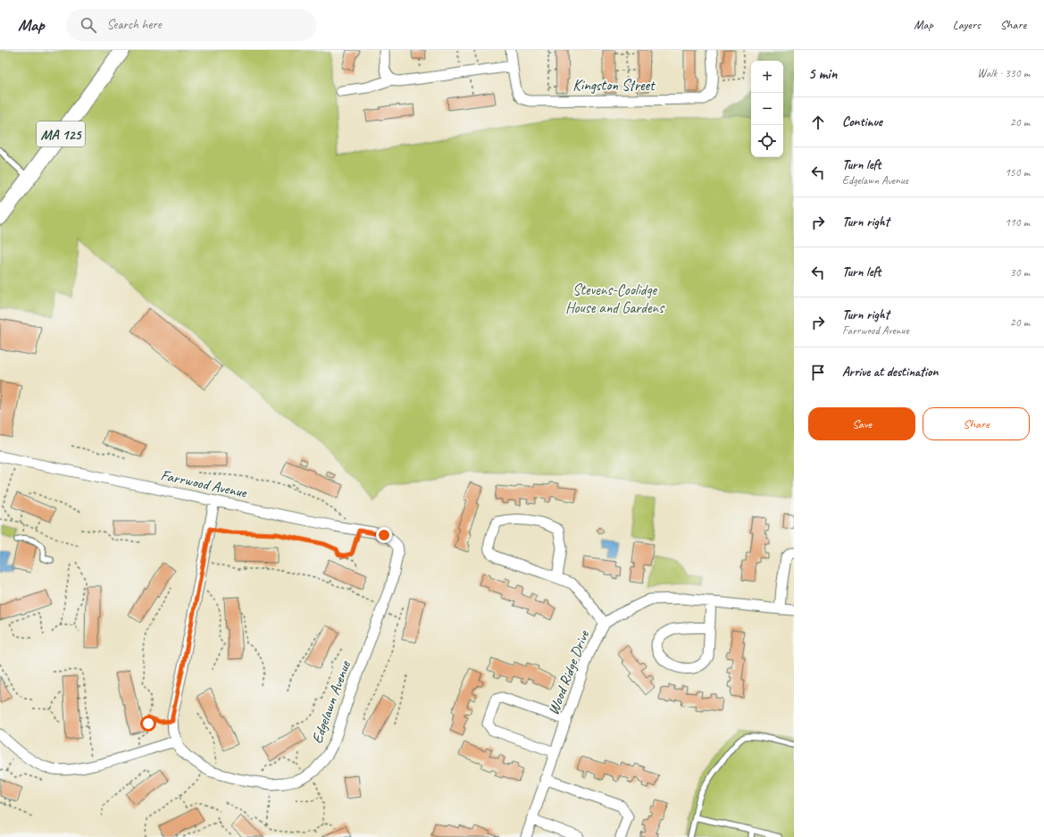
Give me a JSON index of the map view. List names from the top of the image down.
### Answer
{
  "streets": {
    "main road": ["MA 125"],
    "street": [
      "Kingston Street",
      "Farrwood Avenue",
      "Wood Ridge Drive",
      "Edgelawn Avenue"
    ]
  },
  "crossings": [
    ["Farrwood Avenue", "Edgelawn Avenue"]
  ],
  "parks": ["Stevens-Coolidge House and Gardens"],
  "page": {
    "header": "Map",
    "search": "Search here",
    "nav": ["Map", "Layers", "Share"],
    "heading": ["5 min", "Walk · 330 m"],
    "map_buttons": ["+", "−"],
    "list": [
      ["Continue", "20 m"],
      ["Turn left", "Edgelawn Avenue", "150 m"],
      ["Turn right", "110 m"],
      ["Turn left", "30 m"],
      ["Turn right", "Farrwood Avenue", "20 m"],
      "Arrive at destination"
    ],
    "buttons": ["Save", "Share"]
  }
}
